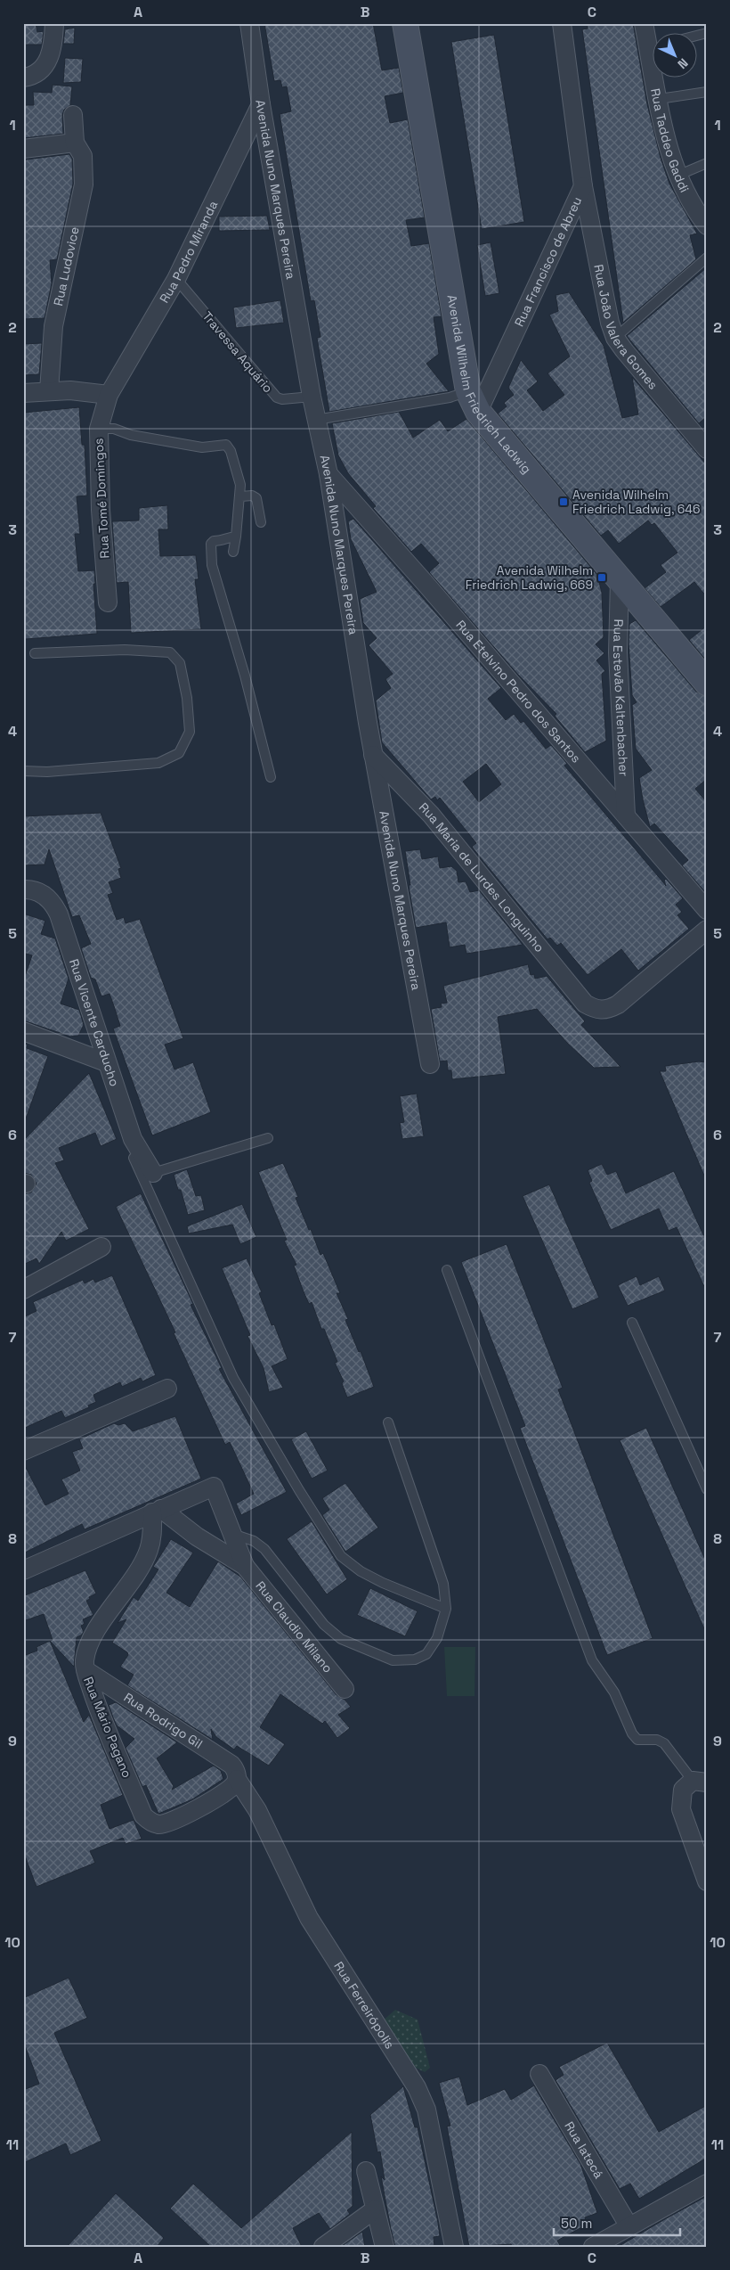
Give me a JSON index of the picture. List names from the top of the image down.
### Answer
{
  "streets": {
    "street": [
      "Rua Taddeo Gaddi",
      "Avenida Nuno Marques Pereira",
      "Rua Pedro Miranda",
      "Rua Francisco de Abreu",
      "Rua Ludovice",
      "Rua João Valera Gomes",
      "Avenida Wilhelm Friedrich Ladwig",
      "Rua Tomé Domingos",
      "Rua Etelvino Pedro dos Santos",
      "Rua Estevão Kaltenbacher",
      "Rua Maria de Lurdes Longuinho",
      "Rua Vicente Carducho",
      "Rua Claudio Milano",
      "Rua Rodrigo Gil",
      "Rua Mário Pagano",
      "Rua Ferreirópolis",
      "Rua Iatecá"
    ],
    "lane": ["Travessa Aquário"]
  },
  "crossings": [
    ["Avenida Nuno Marques Pereira", "Rua Pedro Miranda"],
    ["Avenida Nuno Marques Pereira", "Travessa Aquário"],
    ["Avenida Nuno Marques Pereira", "Rua Etelvino Pedro dos Santos"],
    ["Avenida Nuno Marques Pereira", "Rua Maria de Lurdes Longuinho"],
    ["Rua Pedro Miranda", "Travessa Aquário"],
    ["Rua Pedro Miranda", "Rua Tomé Domingos"],
    ["Rua Francisco de Abreu", "Rua João Valera Gomes"],
    ["Rua Francisco de Abreu", "Avenida Wilhelm Friedrich Ladwig"],
    ["Avenida Wilhelm Friedrich Ladwig", "Rua Estevão Kaltenbacher"],
    ["Rua Etelvino Pedro dos Santos", "Rua Estevão Kaltenbacher"],
    ["Rua Claudio Milano", "Rua Mário Pagano"],
    ["Rua Rodrigo Gil", "Rua Mário Pagano"],
    ["Rua Rodrigo Gil", "Rua Ferreirópolis"],
    ["Rua Mário Pagano", "Rua Ferreirópolis"]
  ],
  "places": {
    "transit": ["Avenida Wilhelm Friedrich Ladwig, 646", "Avenida Wilhelm Friedrich Ladwig, 669"]
  },
  "scale_bar": "50 m",
  "north": "bottom right",
  "grid": {
    "columns": ["A", "B", "C"],
    "rows": [
      "1",
      "2",
      "3",
      "4",
      "5",
      "6",
      "7",
      "8",
      "9",
      "10",
      "11"
    ]
  }
}
